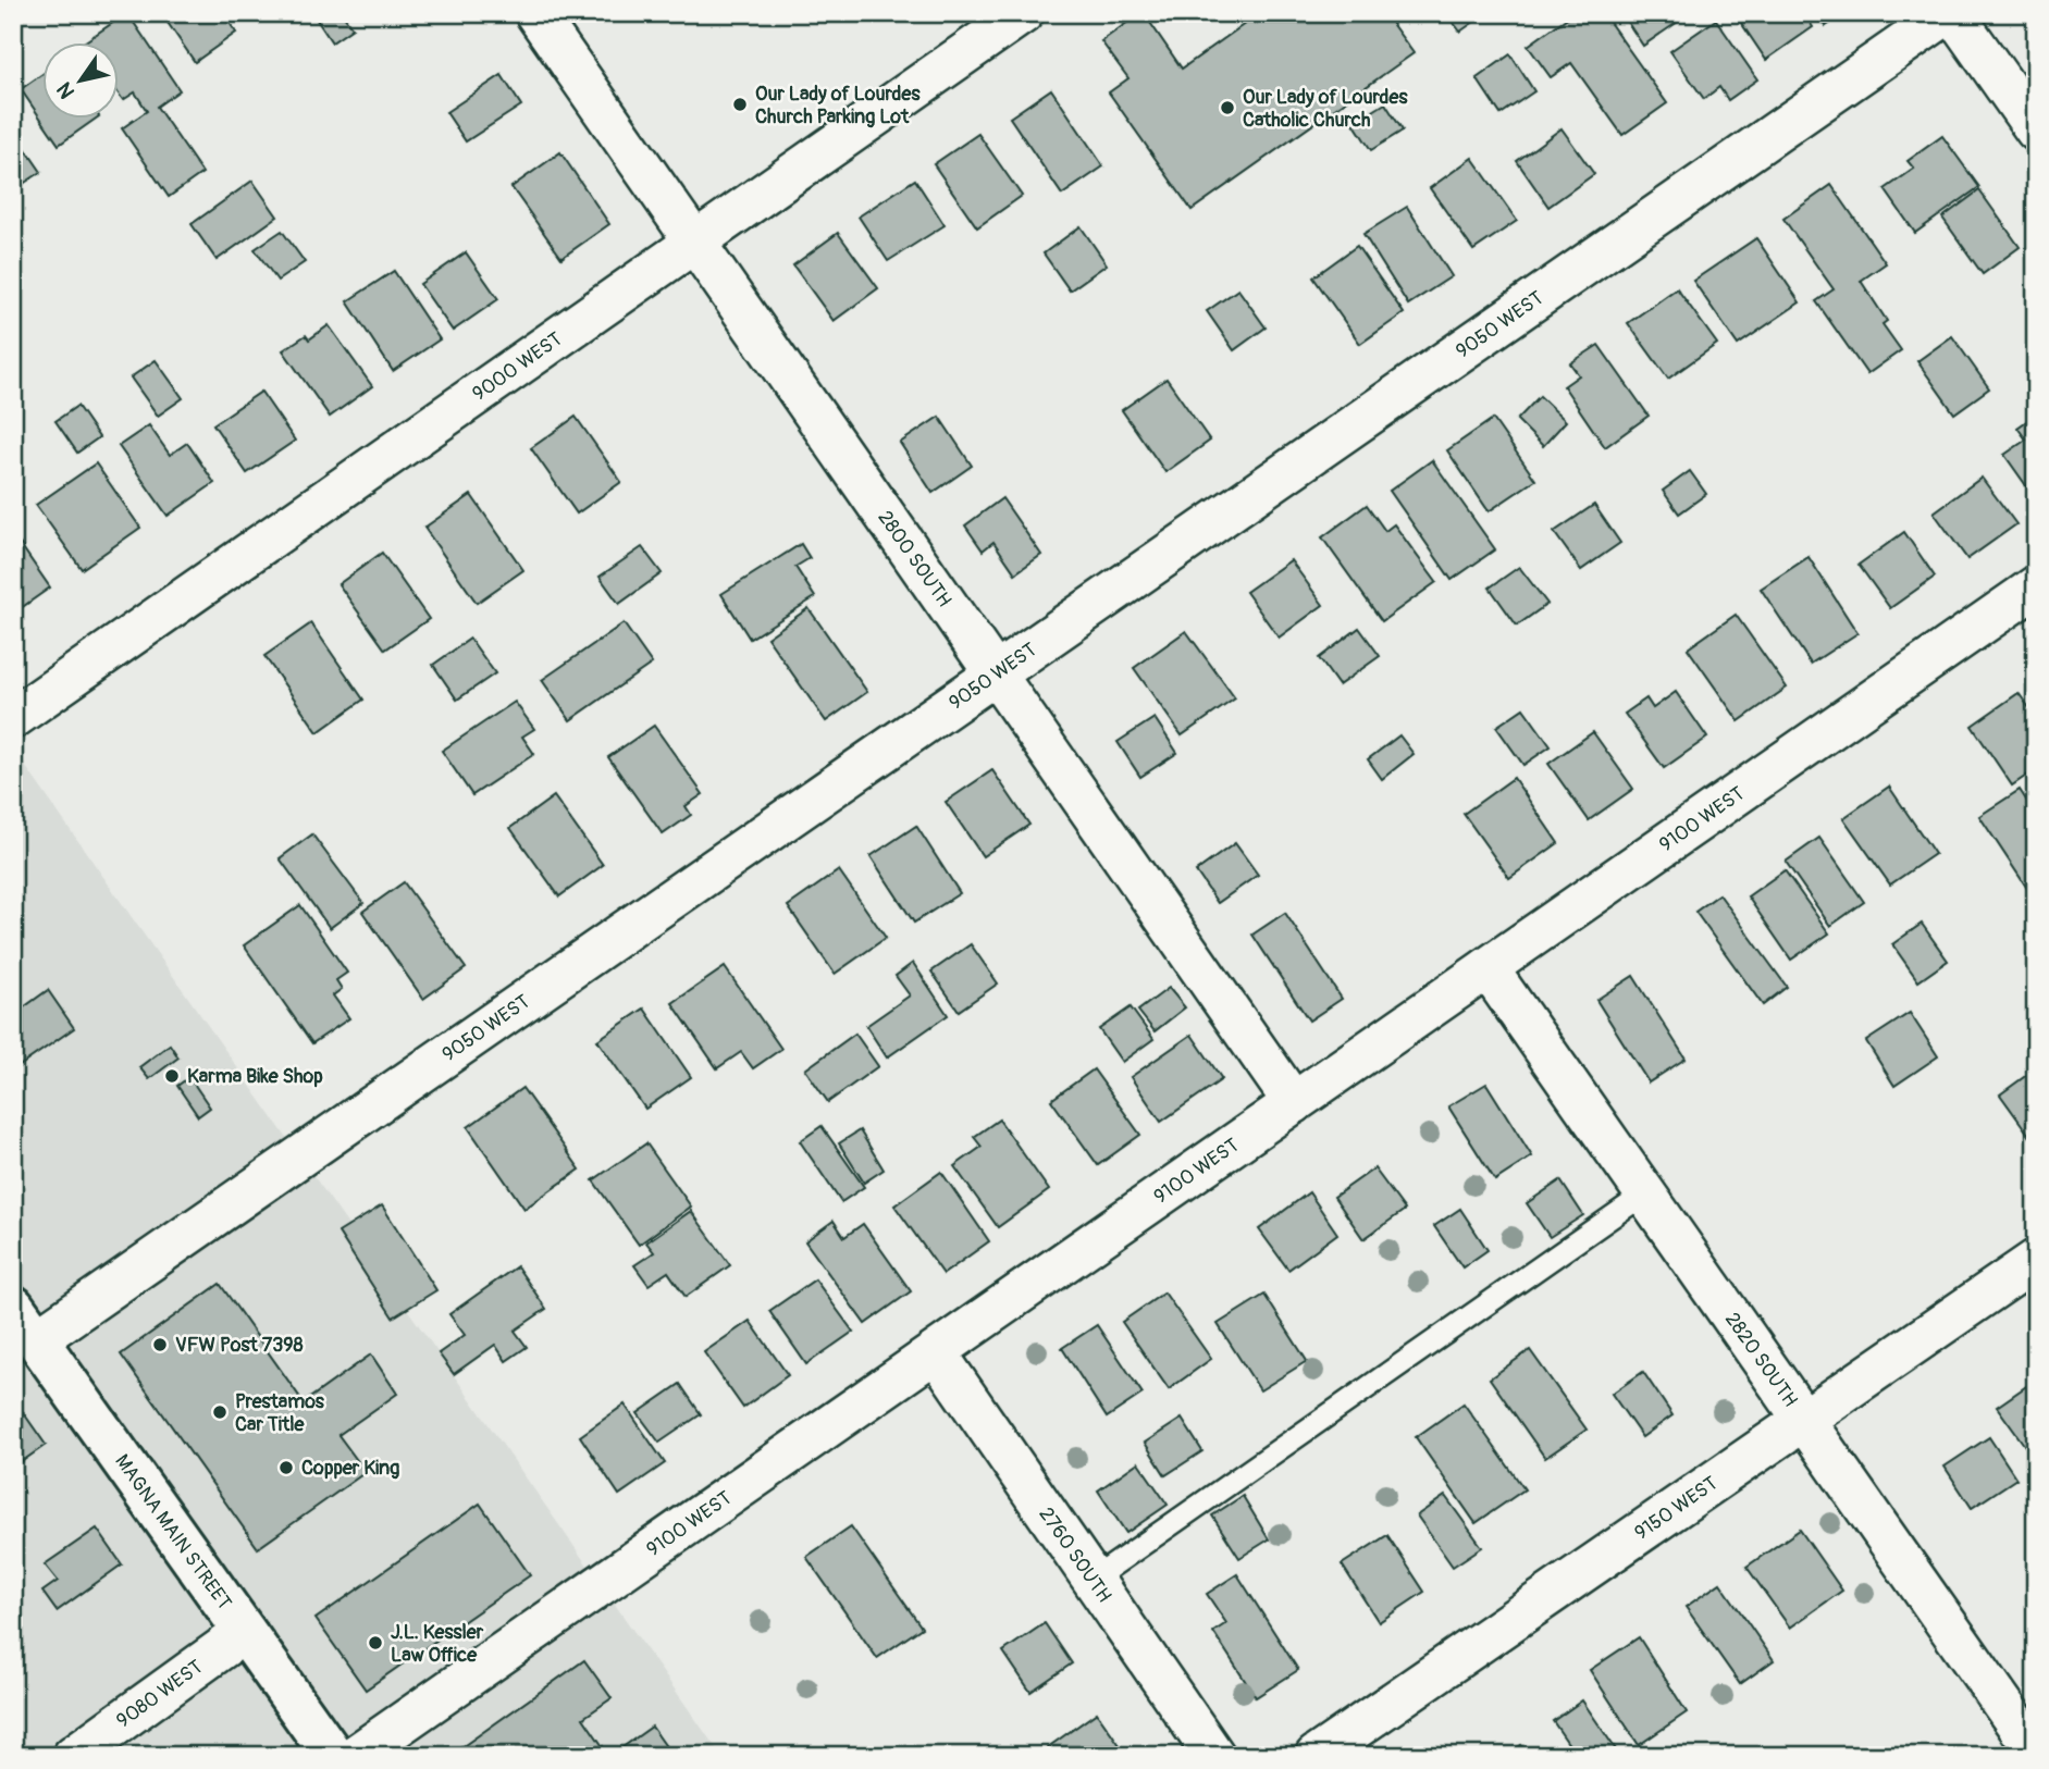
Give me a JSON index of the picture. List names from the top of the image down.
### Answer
{
  "streets": {
    "street": [
      "9050 WEST",
      "9000 WEST",
      "2800 SOUTH",
      "9100 WEST",
      "2820 SOUTH",
      "9150 WEST",
      "MAGNA MAIN STREET",
      "2760 SOUTH",
      "9080 WEST"
    ]
  },
  "crossings": [
    ["9050 WEST", "2800 SOUTH"],
    ["9050 WEST", "MAGNA MAIN STREET"],
    ["9000 WEST", "2800 SOUTH"],
    ["2800 SOUTH", "9100 WEST"],
    ["9100 WEST", "2820 SOUTH"],
    ["9100 WEST", "2760 SOUTH"],
    ["2820 SOUTH", "9150 WEST"],
    ["MAGNA MAIN STREET", "9080 WEST"]
  ],
  "places": [
    "Our Lady of Lourdes Church Parking Lot",
    "Our Lady of Lourdes Catholic Church",
    "Karma Bike Shop",
    "VFW Post 7398",
    "Prestamos Car Title",
    "Copper King",
    "J.L. Kessler Law Office"
  ],
  "north": "bottom left"
}
